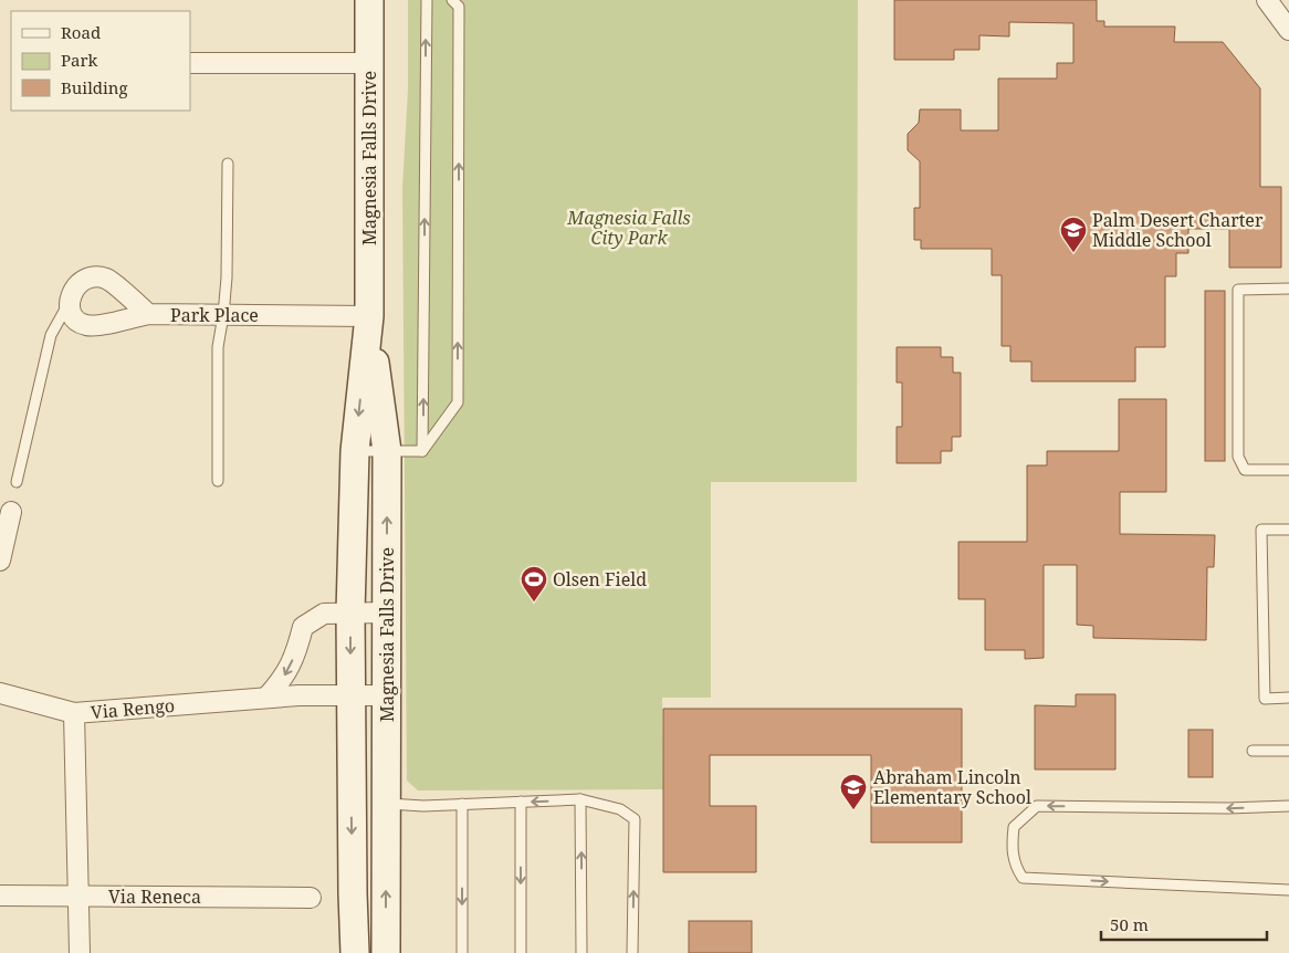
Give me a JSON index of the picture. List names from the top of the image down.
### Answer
{
  "streets": {
    "street": [
      "Magnesia Falls Drive",
      "Park Place",
      "Via Rengo",
      "Via Reneca"
    ]
  },
  "crossings": [
    ["Magnesia Falls Drive", "Park Place"],
    ["Magnesia Falls Drive", "Via Rengo"]
  ],
  "parks": ["Magnesia Falls City Park"],
  "places": {
    "school or university": ["Palm Desert Charter Middle School", "Abraham Lincoln Elementary School"],
    "sports": ["Olsen Field"]
  },
  "legend": ["Road", "Park", "Building"],
  "scale_bar": "50 m"
}
